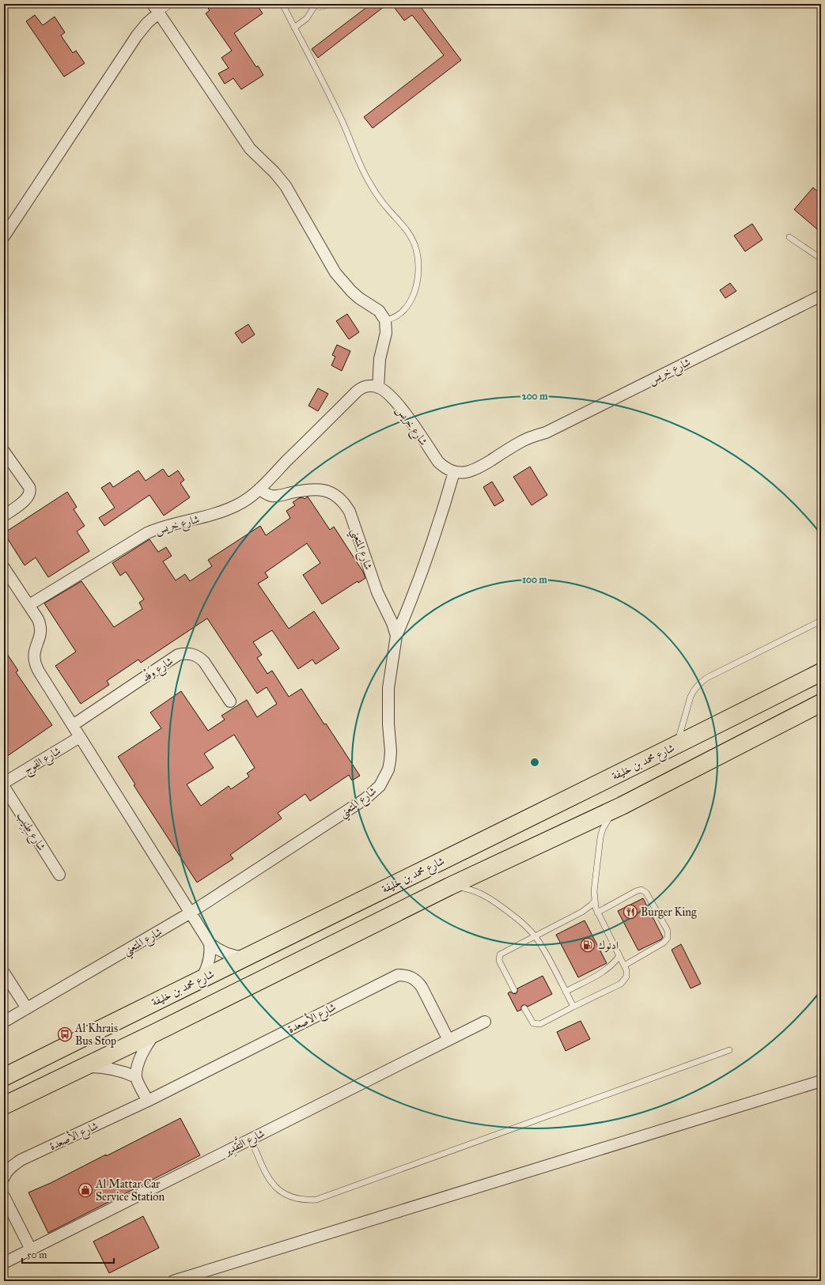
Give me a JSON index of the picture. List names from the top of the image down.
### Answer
{
  "streets": {
    "highway": ["شارع محمد بن خليفة"],
    "street": [
      "شارع خريس",
      "شارع المتعني",
      "شارع وَفْد",
      "شارع الفوج",
      "شارع طِنِيب",
      "شارع الأصعدة",
      "شارع التَّقدِير"
    ]
  },
  "crossings": [
    ["شارع خريس", "شارع المتعني"],
    ["شارع الأصعدة", "شارع التَّقدِير"]
  ],
  "places": {
    "restaurant": ["Burger King"],
    "fuel station": ["ادنوك"],
    "bus stop": ["Al Khrais Bus Stop"],
    "shop": ["Al Mattar Car Service Station"]
  },
  "scale_bar": "50 m",
  "rings": ["200 m", "100 m"]
}
